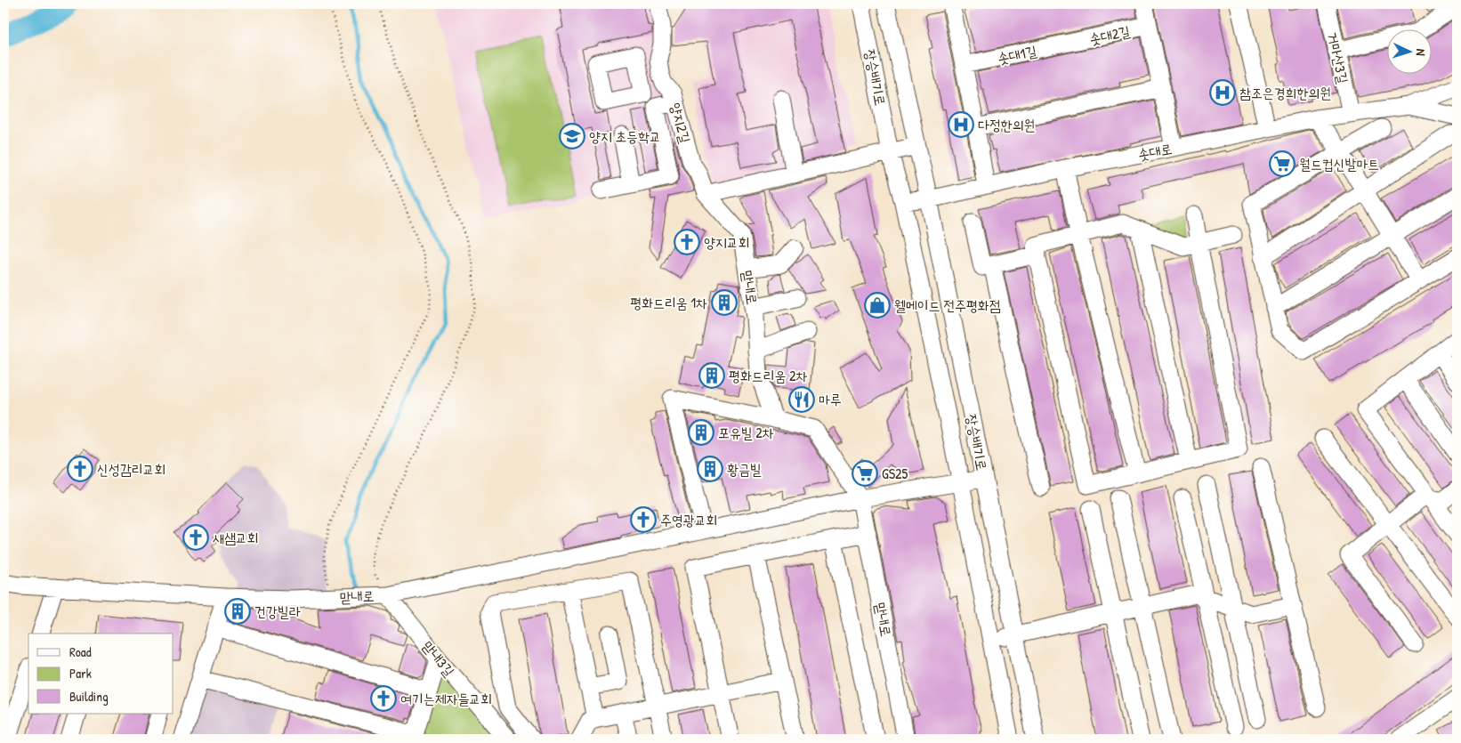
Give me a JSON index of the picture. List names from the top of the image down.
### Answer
{
  "streets": {
    "street": [
      "솟대2길",
      "솟대1길",
      "거마산3길",
      "장승배기로",
      "양지2길",
      "솟대로",
      "맏내로",
      "맏내3길"
    ]
  },
  "crossings": [
    ["솟대2길", "솟대1길"],
    ["솟대2길", "솟대로"],
    ["거마산3길", "솟대로"],
    ["장승배기로", "솟대로"],
    ["장승배기로", "맏내로"],
    ["양지2길", "맏내로"],
    ["맏내로", "맏내3길"]
  ],
  "places": {
    "hospital": ["참조은경희한의원", "다정한의원"],
    "school or university": ["양지 초등학교"],
    "supermarket": ["월드컵신발마트", "GS25"],
    "church": [
      "양지교회",
      "신성감리교회",
      "주영광교회",
      "새샘교회",
      "여기는제자들교회"
    ],
    "building": [
      "평화드리움 1차",
      "평화드리움 2차",
      "포유빌 2차",
      "황금빌",
      "건강빌라"
    ],
    "shop": ["웰메이드 전주평화점"],
    "restaurant": ["마루"]
  },
  "legend": ["Road", "Park", "Building"],
  "north": "right"
}
